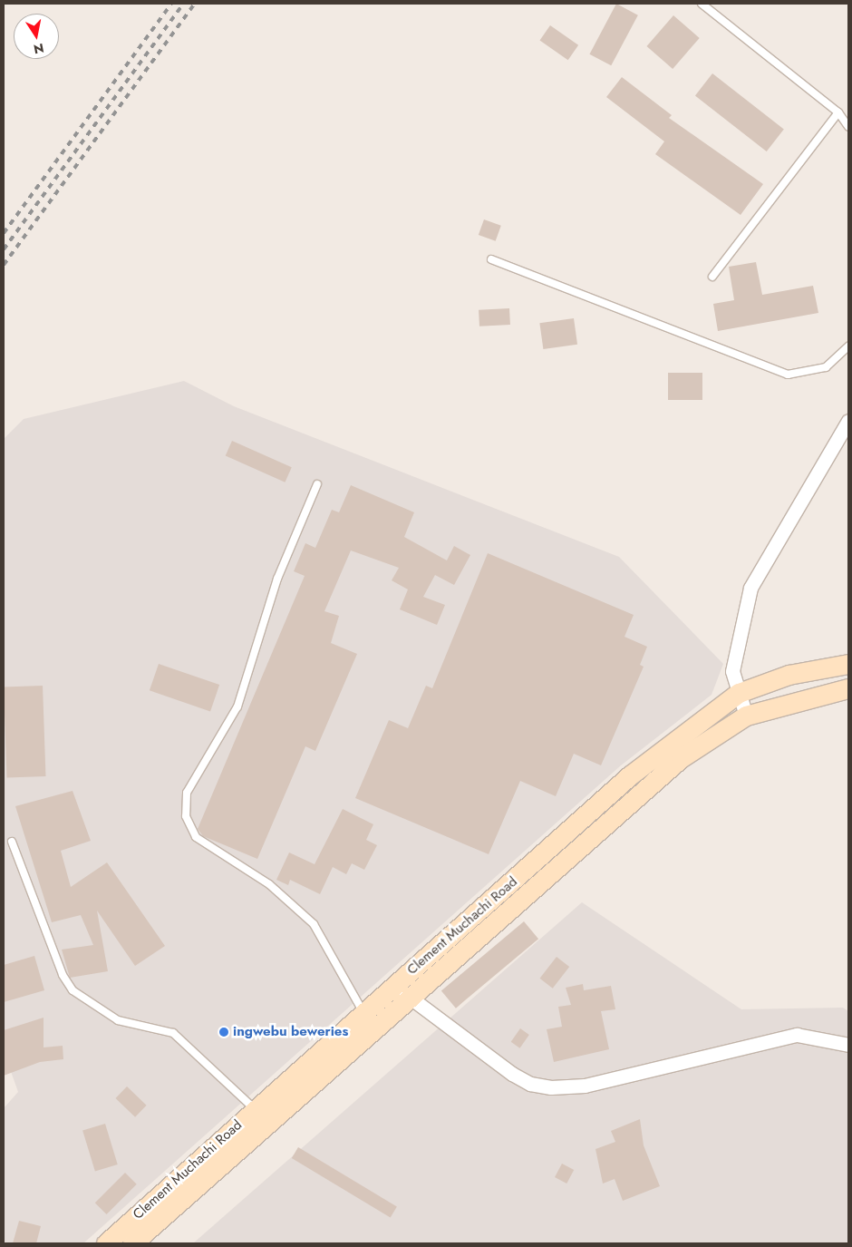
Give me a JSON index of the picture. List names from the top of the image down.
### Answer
{
  "streets": {
    "main road": ["Clement Muchachi Road"]
  },
  "places": ["ingwebu beweries"],
  "north": "bottom"
}
